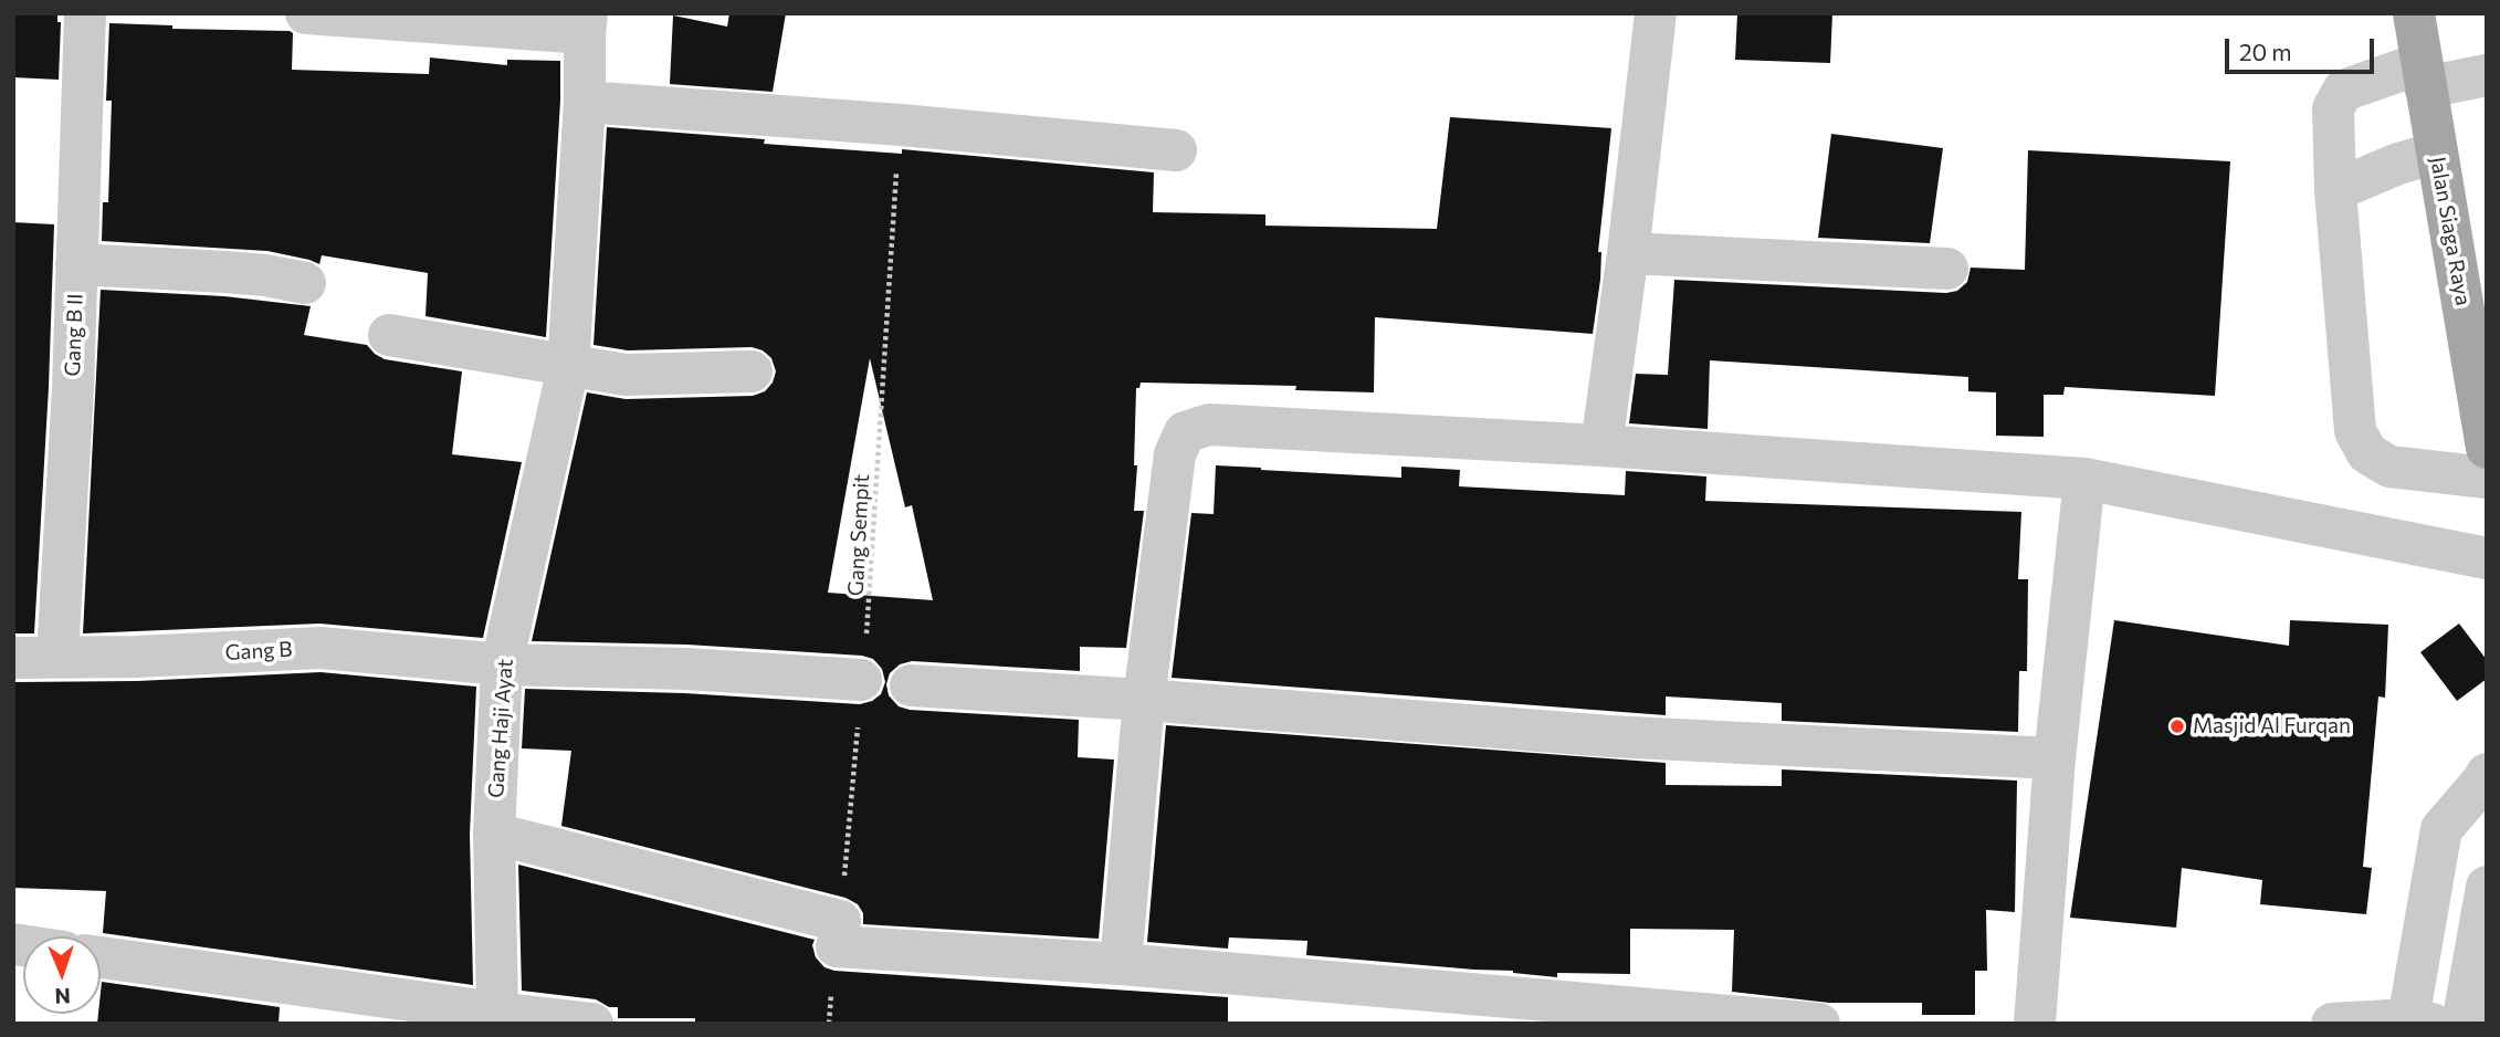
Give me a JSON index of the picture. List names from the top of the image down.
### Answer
{
  "streets": {
    "main road": ["Jalan Siaga Raya"],
    "street": ["Gang B II", "Gang B", "Gang Haji Ayat"],
    "path": ["Gang Sempit"]
  },
  "crossings": [
    ["Gang B II", "Gang B"],
    ["Gang Sempit", "Gang B"],
    ["Gang B", "Gang Haji Ayat"]
  ],
  "places": ["Masjid Al Furqan"],
  "scale_bar": "20 m",
  "north": "bottom"
}
